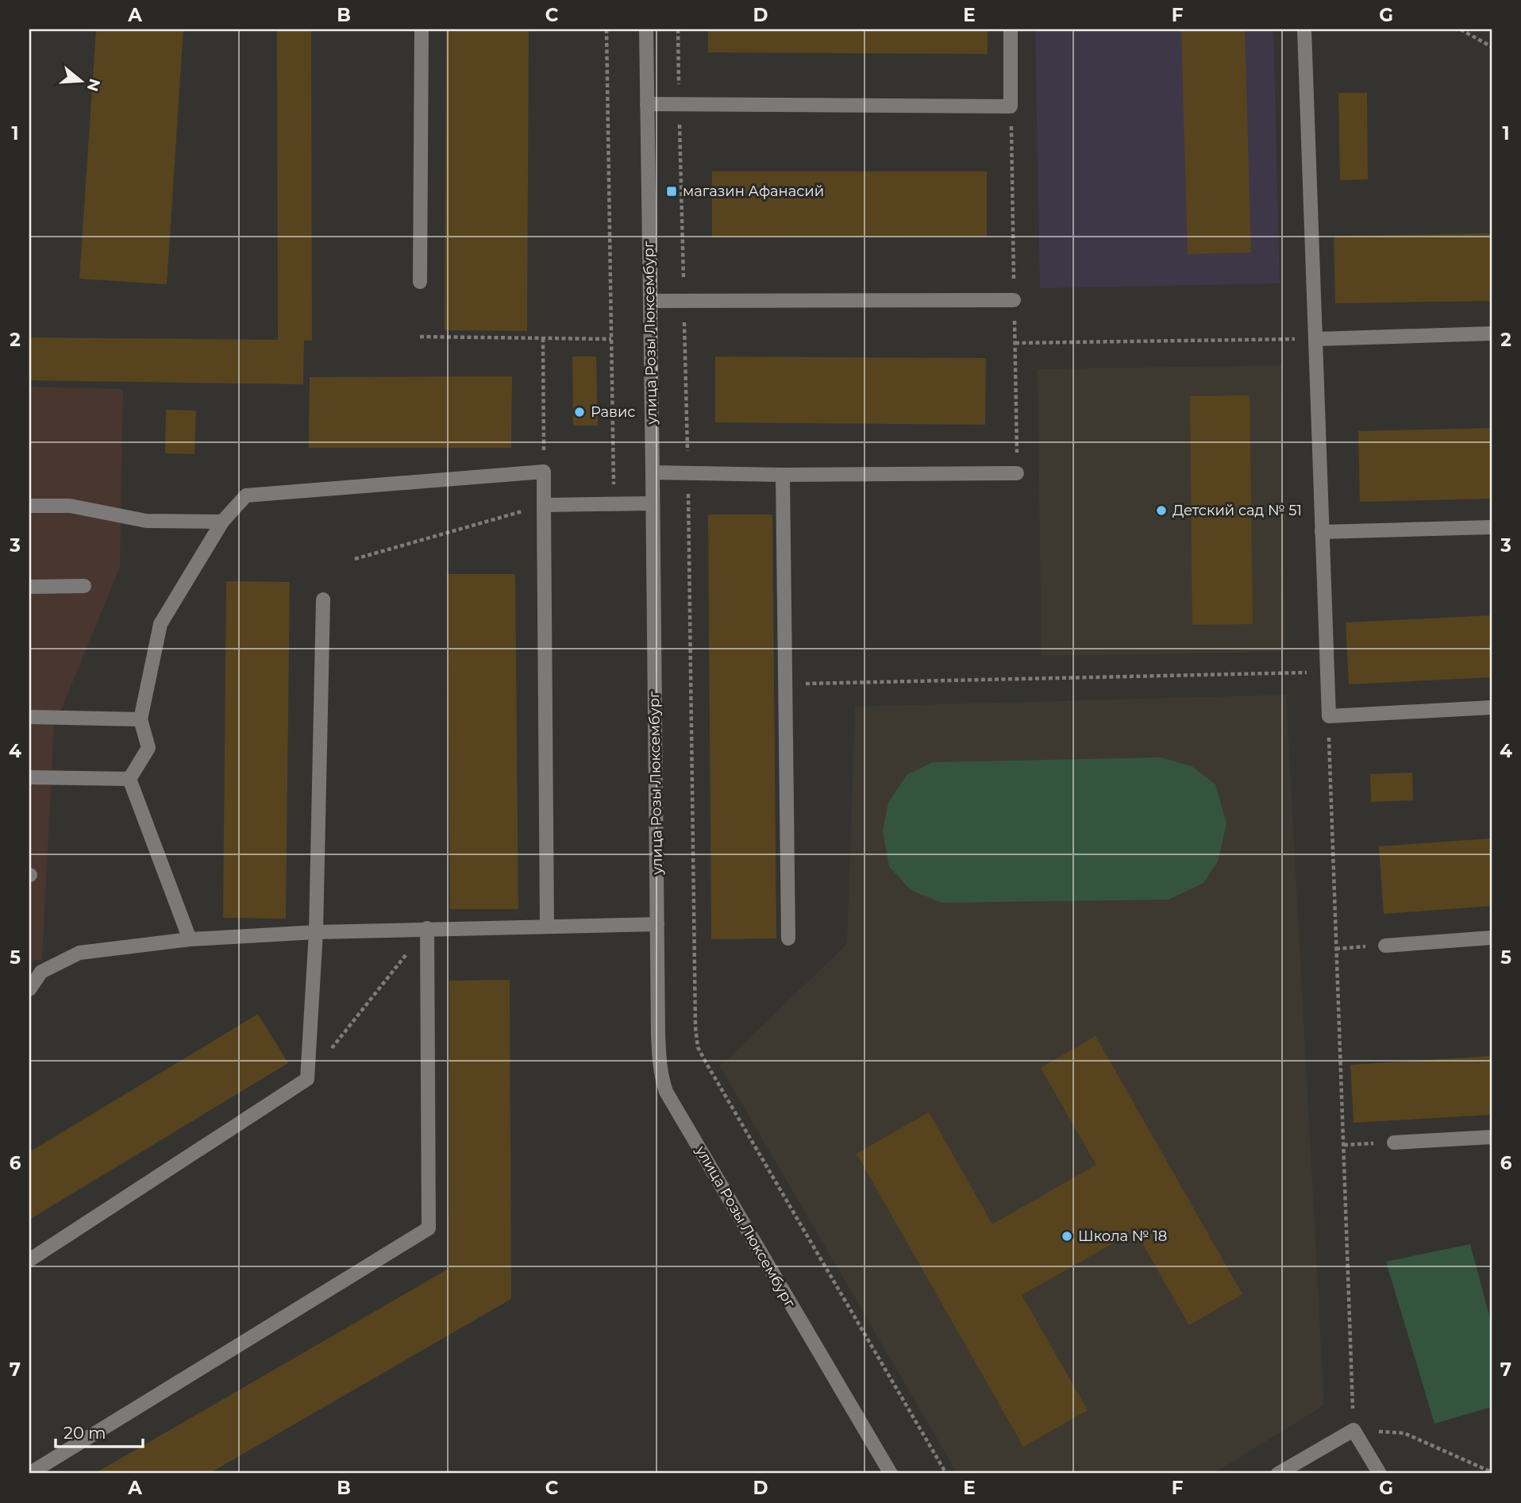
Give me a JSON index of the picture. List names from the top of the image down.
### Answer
{
  "streets": {
    "street": ["улица Розы Люксембург"]
  },
  "places": {
    "transit": ["магазин Афанасий"],
    "other": ["Равис", "Детский сад № 51", "Школа № 18"]
  },
  "scale_bar": "20 m",
  "north": "right",
  "grid": {
    "columns": [
      "A",
      "B",
      "C",
      "D",
      "E",
      "F",
      "G"
    ],
    "rows": [
      "1",
      "2",
      "3",
      "4",
      "5",
      "6",
      "7"
    ]
  }
}
